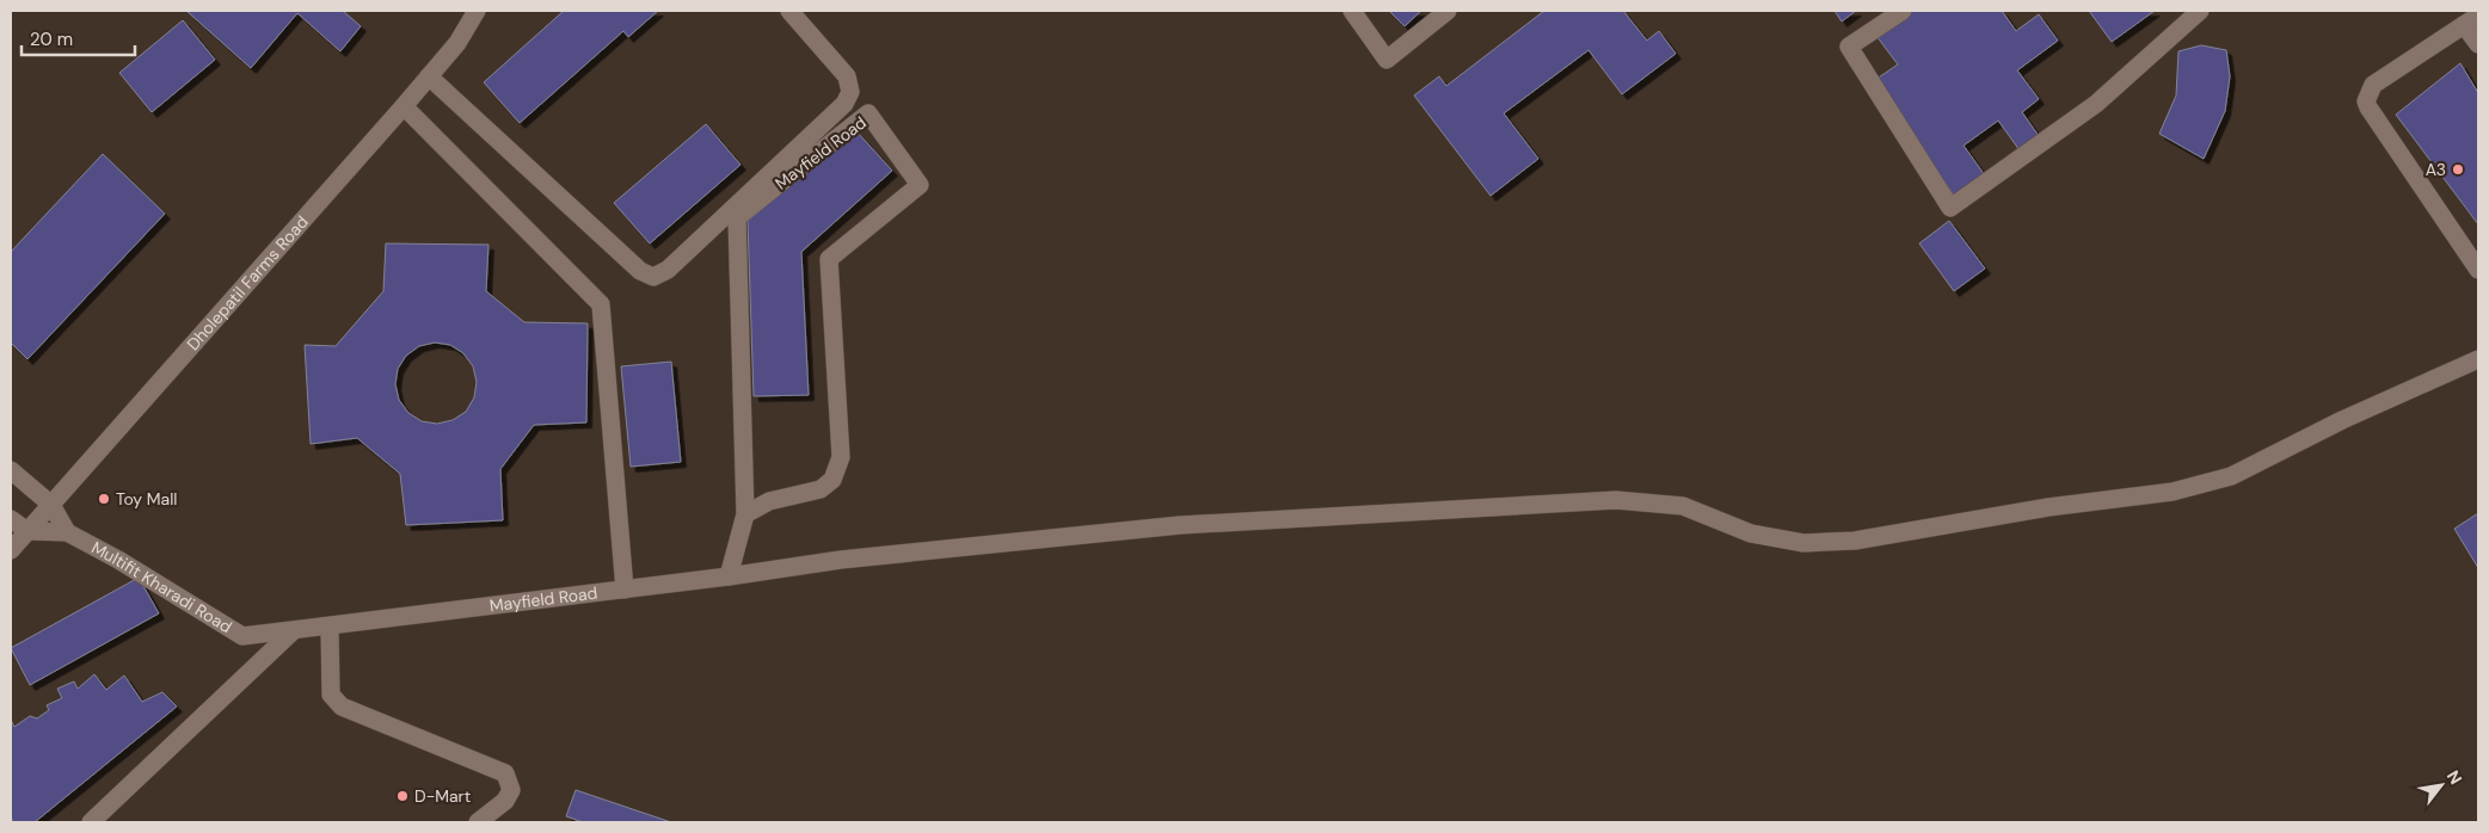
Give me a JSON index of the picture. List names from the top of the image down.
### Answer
{
  "streets": {
    "street": ["Mayfield Road", "Dholepatil Farms Road", "Multifit Kharadi Road"]
  },
  "crossings": [
    ["Mayfield Road", "Multifit Kharadi Road"]
  ],
  "places": ["A3", "Toy Mall", "D-Mart"],
  "scale_bar": "20 m",
  "north": "top right"
}
